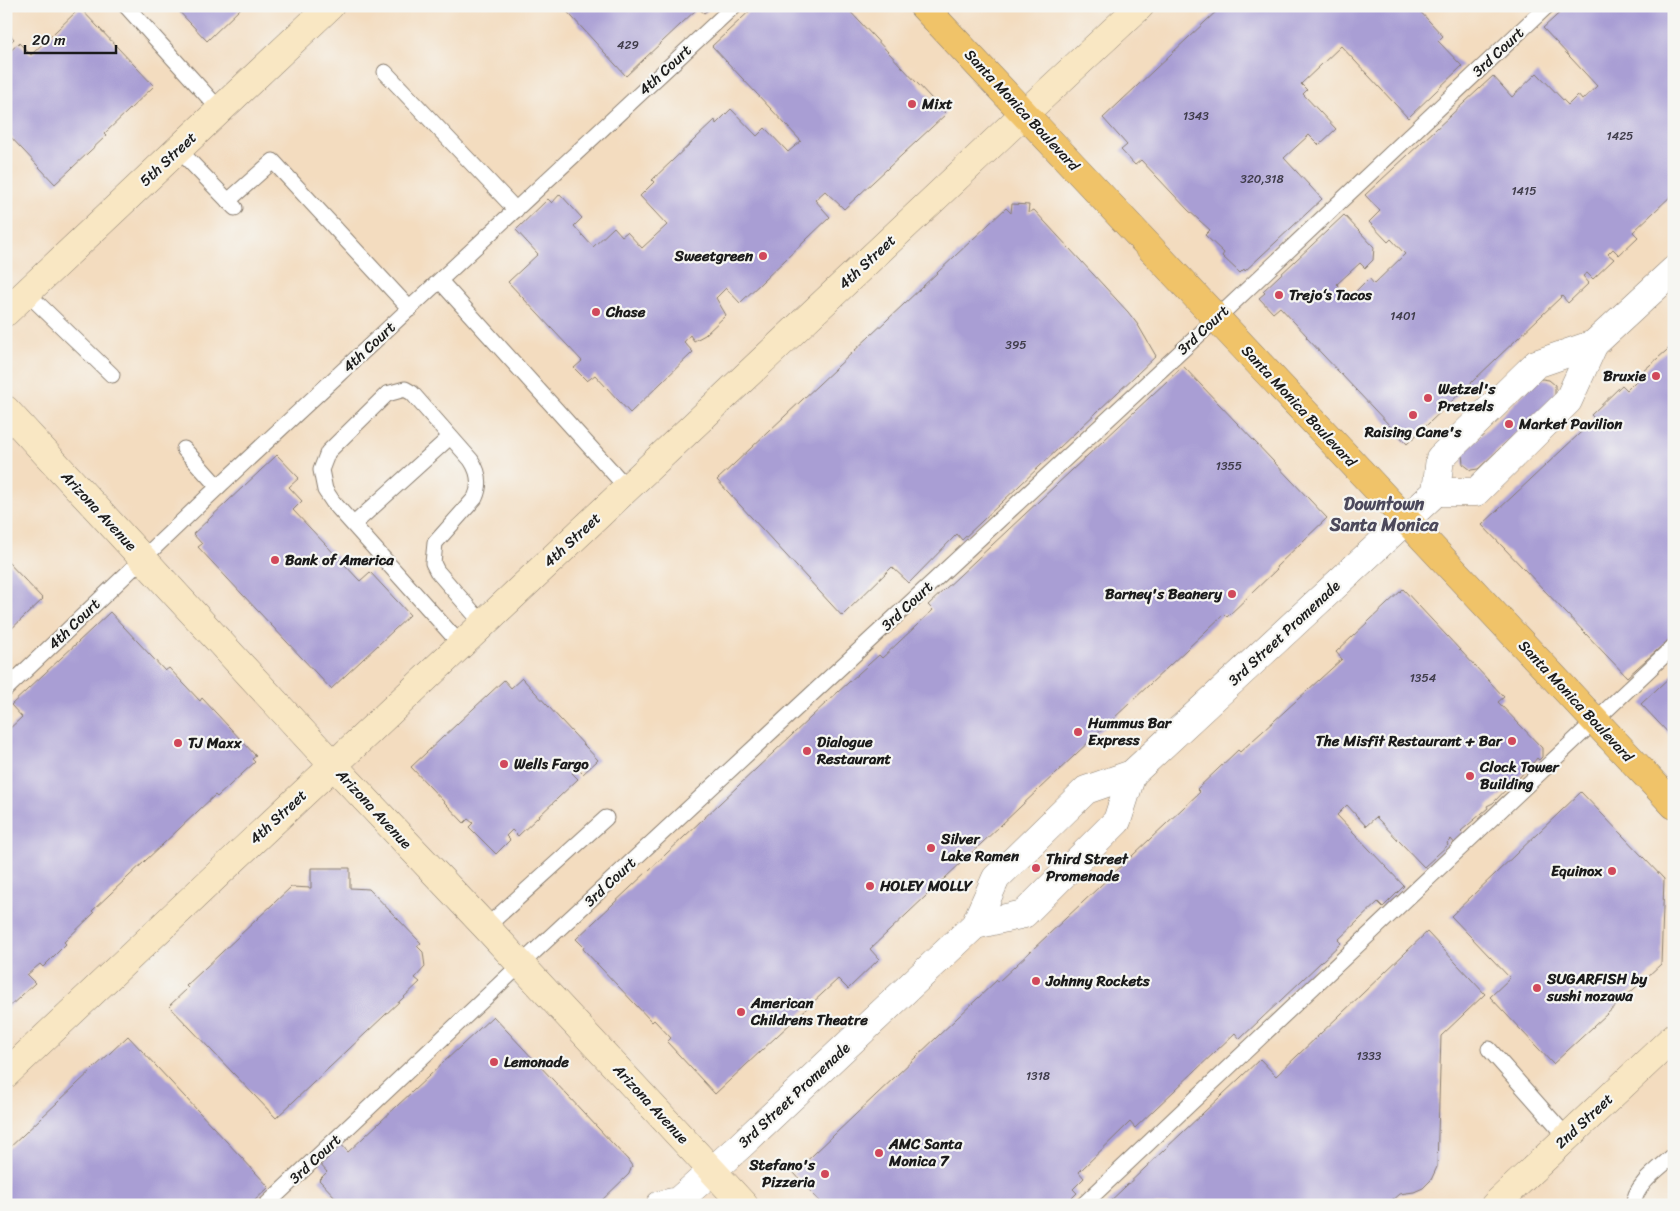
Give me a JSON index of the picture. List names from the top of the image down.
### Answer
{
  "streets": {
    "main road": ["Santa Monica Boulevard"],
    "street": [
      "5th Street",
      "4th Street",
      "Arizona Avenue",
      "3rd Street Promenade",
      "2nd Street"
    ],
    "lane": ["3rd Court", "4th Court"]
  },
  "crossings": [
    ["3rd Court", "Santa Monica Boulevard"],
    ["3rd Court", "Arizona Avenue"],
    ["4th Court", "Arizona Avenue"],
    ["Santa Monica Boulevard", "4th Street"],
    ["Santa Monica Boulevard", "3rd Street Promenade"],
    ["4th Street", "Arizona Avenue"],
    ["Arizona Avenue", "3rd Street Promenade"]
  ],
  "districts": ["Downtown Santa Monica"],
  "places": [
    "Mixt",
    "Sweetgreen",
    "Trejo‘s Tacos",
    "Chase",
    "Bruxie",
    "Wetzel's Pretzels",
    "Raising Cane's",
    "Market Pavilion",
    "Bank of America",
    "Barney's Beanery",
    "Hummus Bar Express",
    "The Misfit Restaurant + Bar",
    "TJ Maxx",
    "Dialogue Restaurant",
    "Wells Fargo",
    "Clock Tower Building",
    "Silver Lake Ramen",
    "Third Street Promenade",
    "Equinox",
    "HOLEY MOLLY",
    "Johnny Rockets",
    "SUGARFISH by sushi nozawa",
    "American Childrens Theatre",
    "Lemonade",
    "AMC Santa Monica 7",
    "Stefano's Pizzeria"
  ],
  "house_numbers": [
    "429",
    "1343",
    "1425",
    "320,318",
    "1415",
    "1401",
    "395",
    "1355",
    "1354",
    "1333",
    "1318"
  ],
  "scale_bar": "20 m"
}
